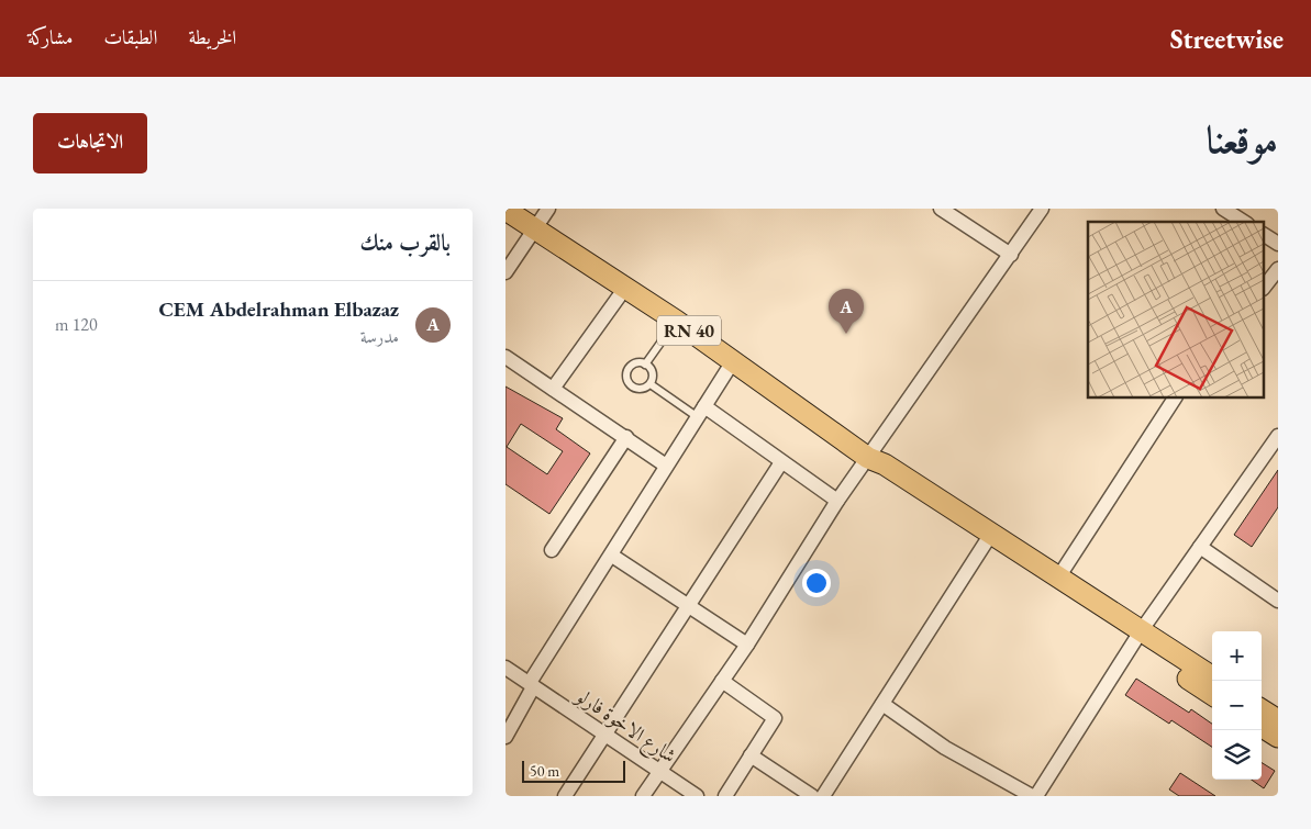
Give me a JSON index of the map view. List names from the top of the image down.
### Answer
{
  "streets": {
    "main road": ["RN 40"],
    "street": ["شارع الاخوة فارلو"]
  },
  "scale_bar": "50 m",
  "page": {
    "header": "Streetwise",
    "nav": ["الخريطة", "الطبقات", "مشاركة"],
    "title": "موقعنا",
    "buttons": "الاتجاهات",
    "heading": "بالقرب منك",
    "list": [
      {
        "mark": "A",
        "name": "CEM Abdelrahman Elbazaz",
        "note": "مدرسة",
        "value": "120 m"
      }
    ],
    "pins": "A",
    "map_buttons": ["+", "−"],
    "scale": "50 m"
  }
}
